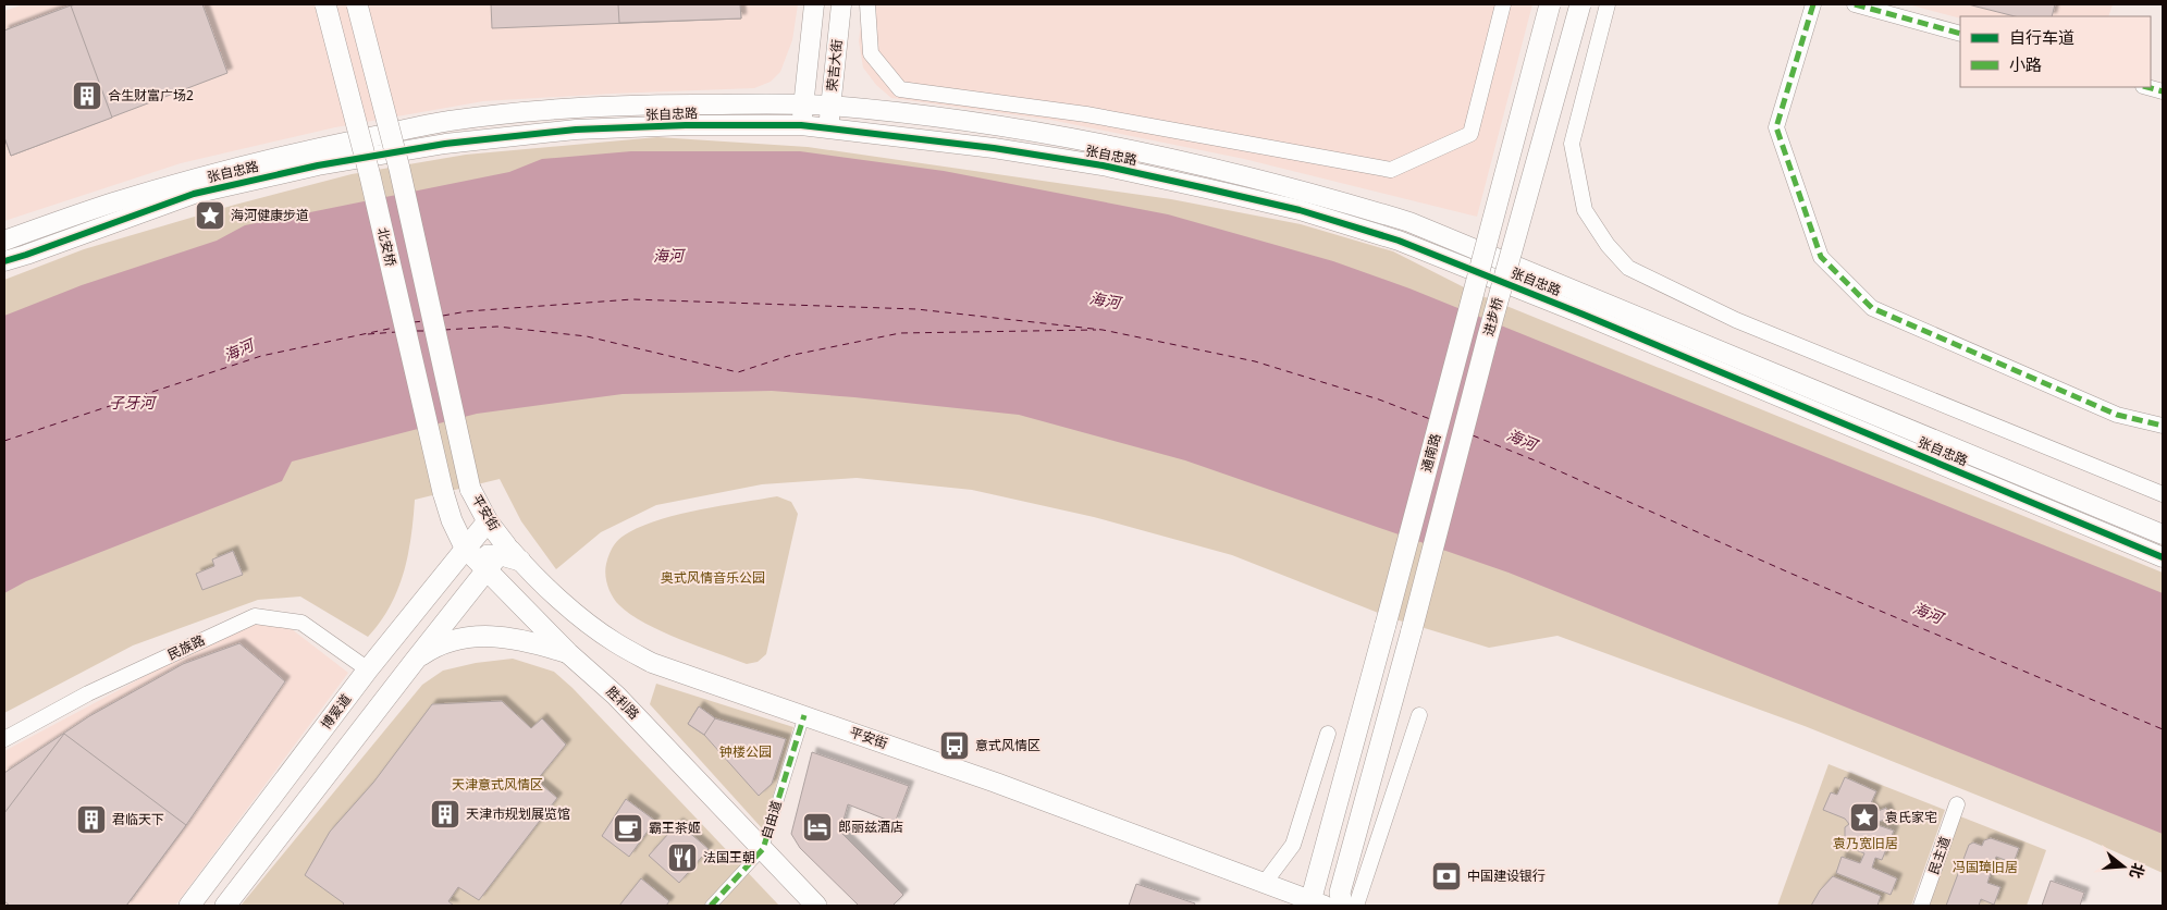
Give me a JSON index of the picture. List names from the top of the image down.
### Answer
{
  "streets": {
    "main road": [
      "北安桥",
      "进步桥",
      "通南路",
      "平安街",
      "胜利路",
      "博爱道"
    ],
    "street": [
      "荣吉大街",
      "张自忠路",
      "民族路",
      "自由道",
      "民主道"
    ]
  },
  "crossings": [
    ["荣吉大街", "张自忠路"],
    ["北安桥", "胜利路"],
    ["通南路", "平安街"],
    ["平安街", "胜利路"],
    ["平安街", "自由道"],
    ["民族路", "博爱道"],
    ["胜利路", "自由道"]
  ],
  "water": ["海河", "子牙河"],
  "parks": [
    "奥式风情音乐公园",
    "钟楼公园",
    "天津意式风情区",
    "袁乃宽旧居",
    "冯国璋旧居"
  ],
  "places": {
    "building": ["合生财富广场2", "天津市规划展览馆", "君临天下"],
    "place": ["海河健康步道", "袁氏家宅"],
    "bus stop": ["意式风情区"],
    "hotel": ["郎丽兹酒店"],
    "cafe": ["霸王茶姬"],
    "restaurant": ["法国王朝"],
    "bank": ["中国建设银行"]
  },
  "legend": ["自行车道", "小路"],
  "north": "right"
}
